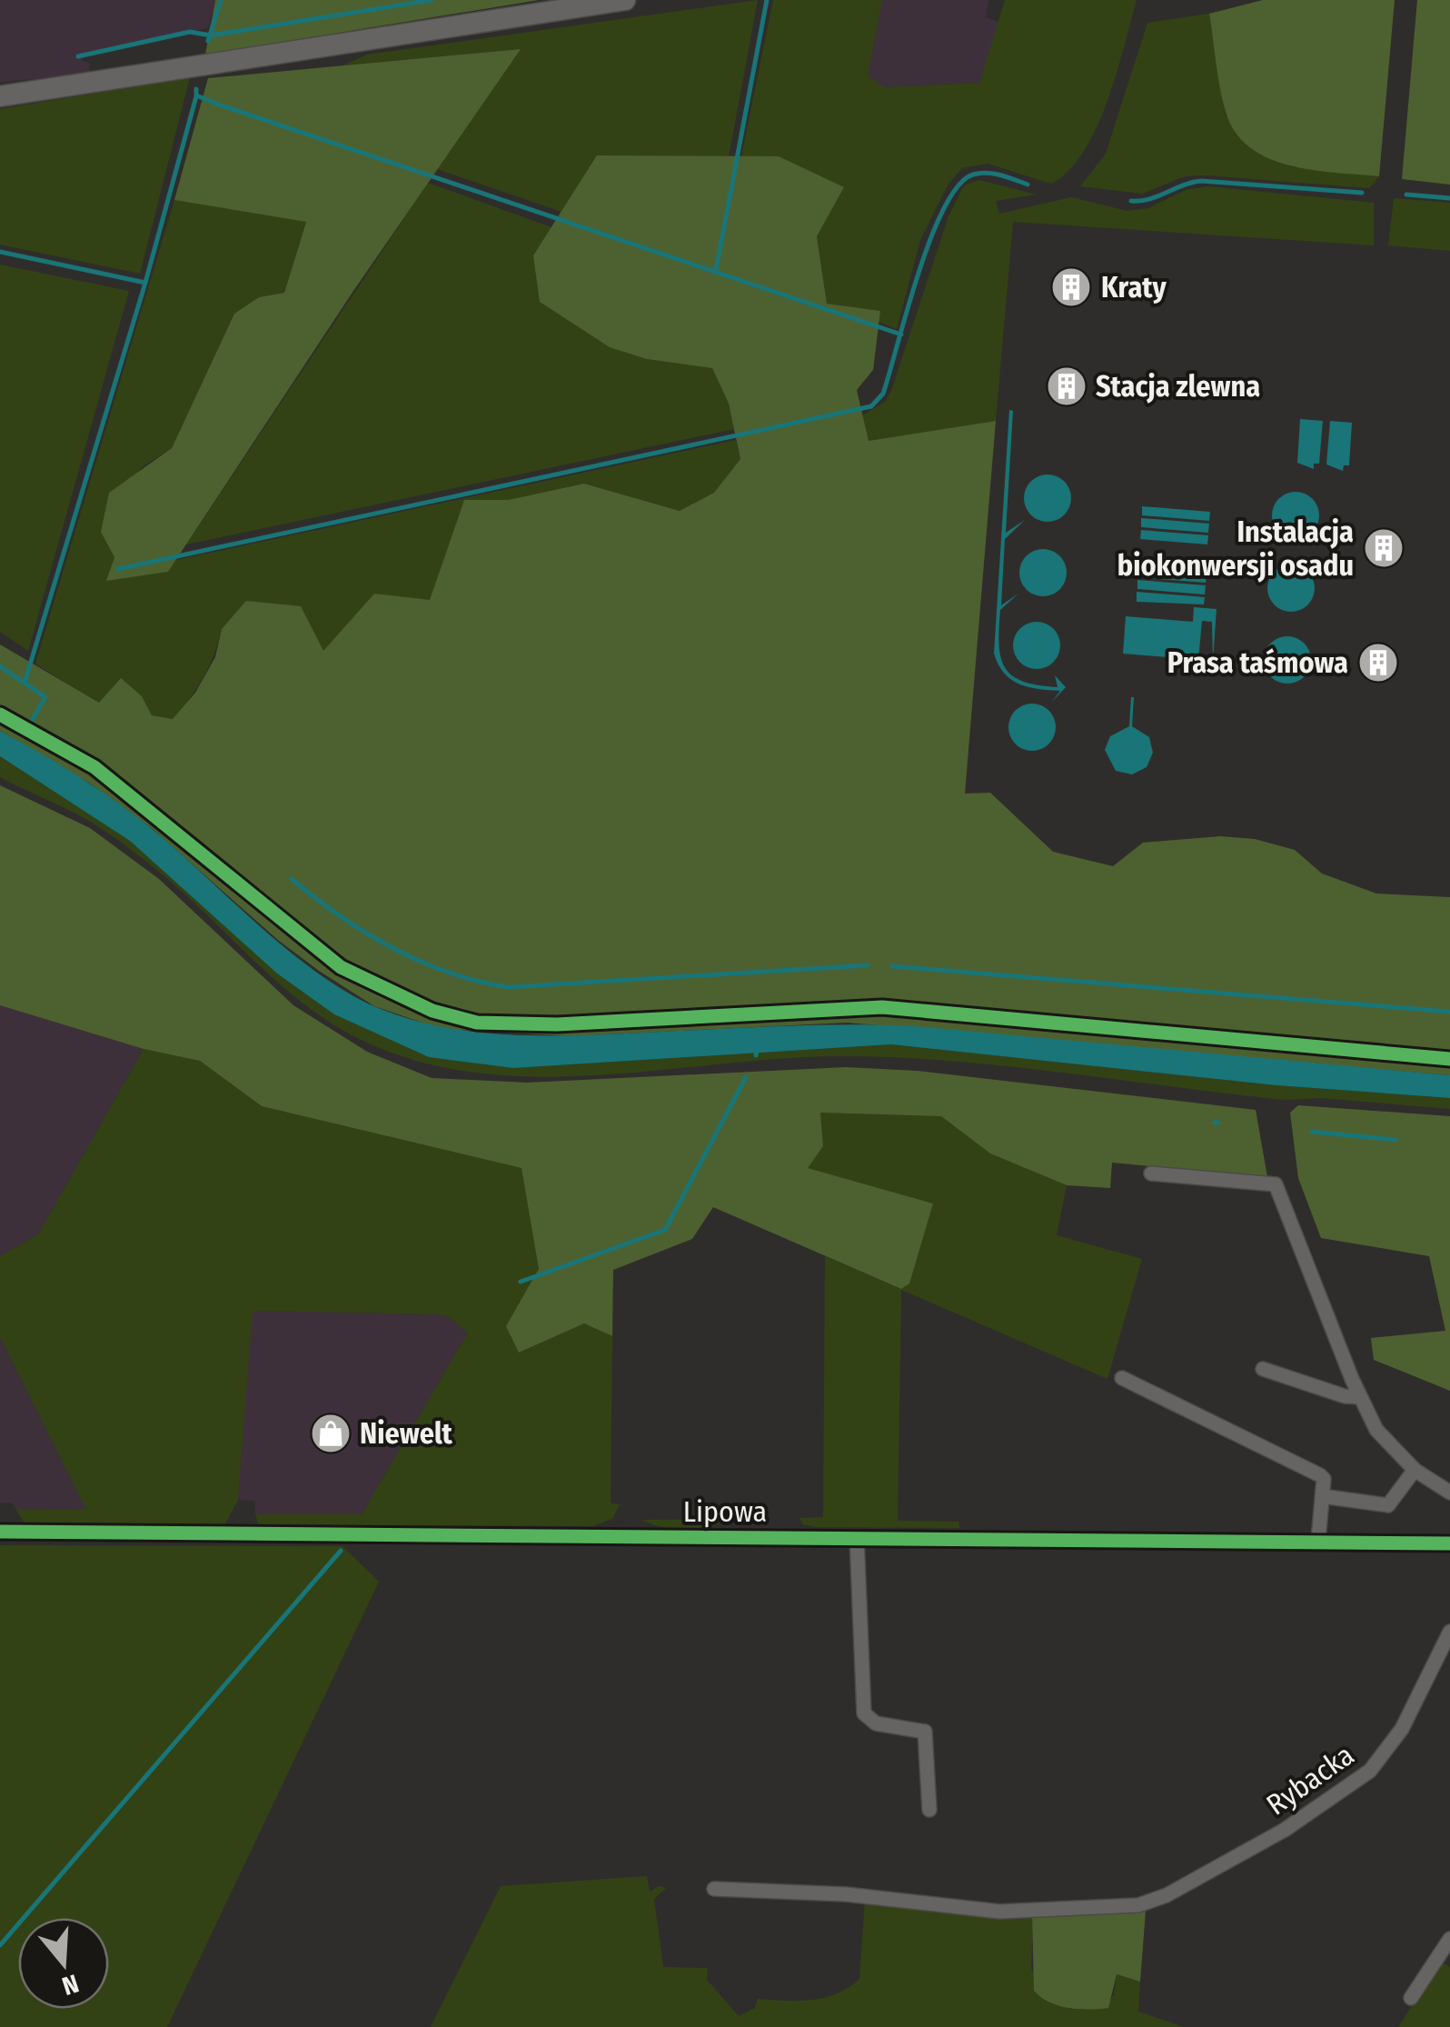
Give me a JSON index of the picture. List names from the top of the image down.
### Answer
{
  "streets": {
    "street": ["Lipowa", "Rybacka"]
  },
  "places": {
    "building": [
      "Kraty",
      "Stacja zlewna",
      "Instalacja biokonwersji osadu",
      "Prasa taśmowa"
    ],
    "shop": ["Niewelt"]
  },
  "north": "bottom"
}
